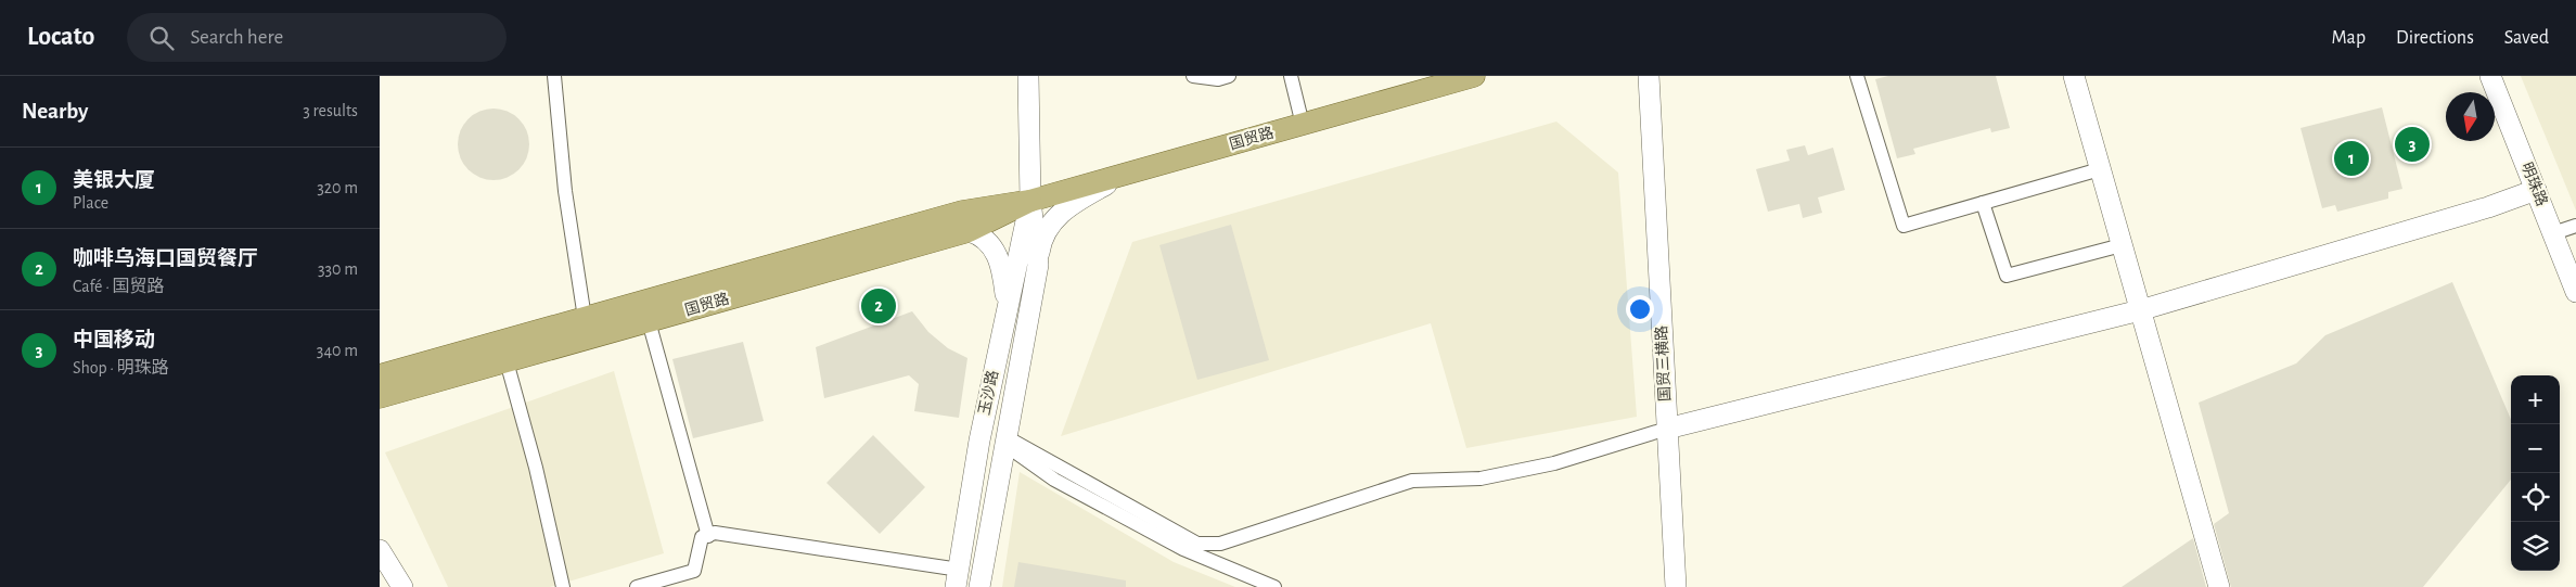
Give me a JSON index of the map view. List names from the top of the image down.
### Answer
{
  "streets": {
    "main road": ["国贸路"],
    "street": ["明珠路", "国贸三横路", "玉沙路"]
  },
  "crossings": [
    ["国贸路", "玉沙路"]
  ],
  "north": "bottom",
  "page": {
    "header": "Locato",
    "search": "Search here",
    "nav": ["Map", "Directions", "Saved"],
    "heading": ["Nearby", "3 results"],
    "pins": ["3", "1", "2"],
    "list": [
      {
        "mark": "1",
        "name": "美银大厦",
        "note": "Place",
        "value": "320 m"
      },
      {
        "mark": "2",
        "name": "咖啡乌海口国贸餐厅",
        "note": "Café · 国贸路",
        "value": "330 m"
      },
      {
        "mark": "3",
        "name": "中国移动",
        "note": "Shop · 明珠路",
        "value": "340 m"
      }
    ],
    "map_buttons": ["+", "−"]
  }
}
